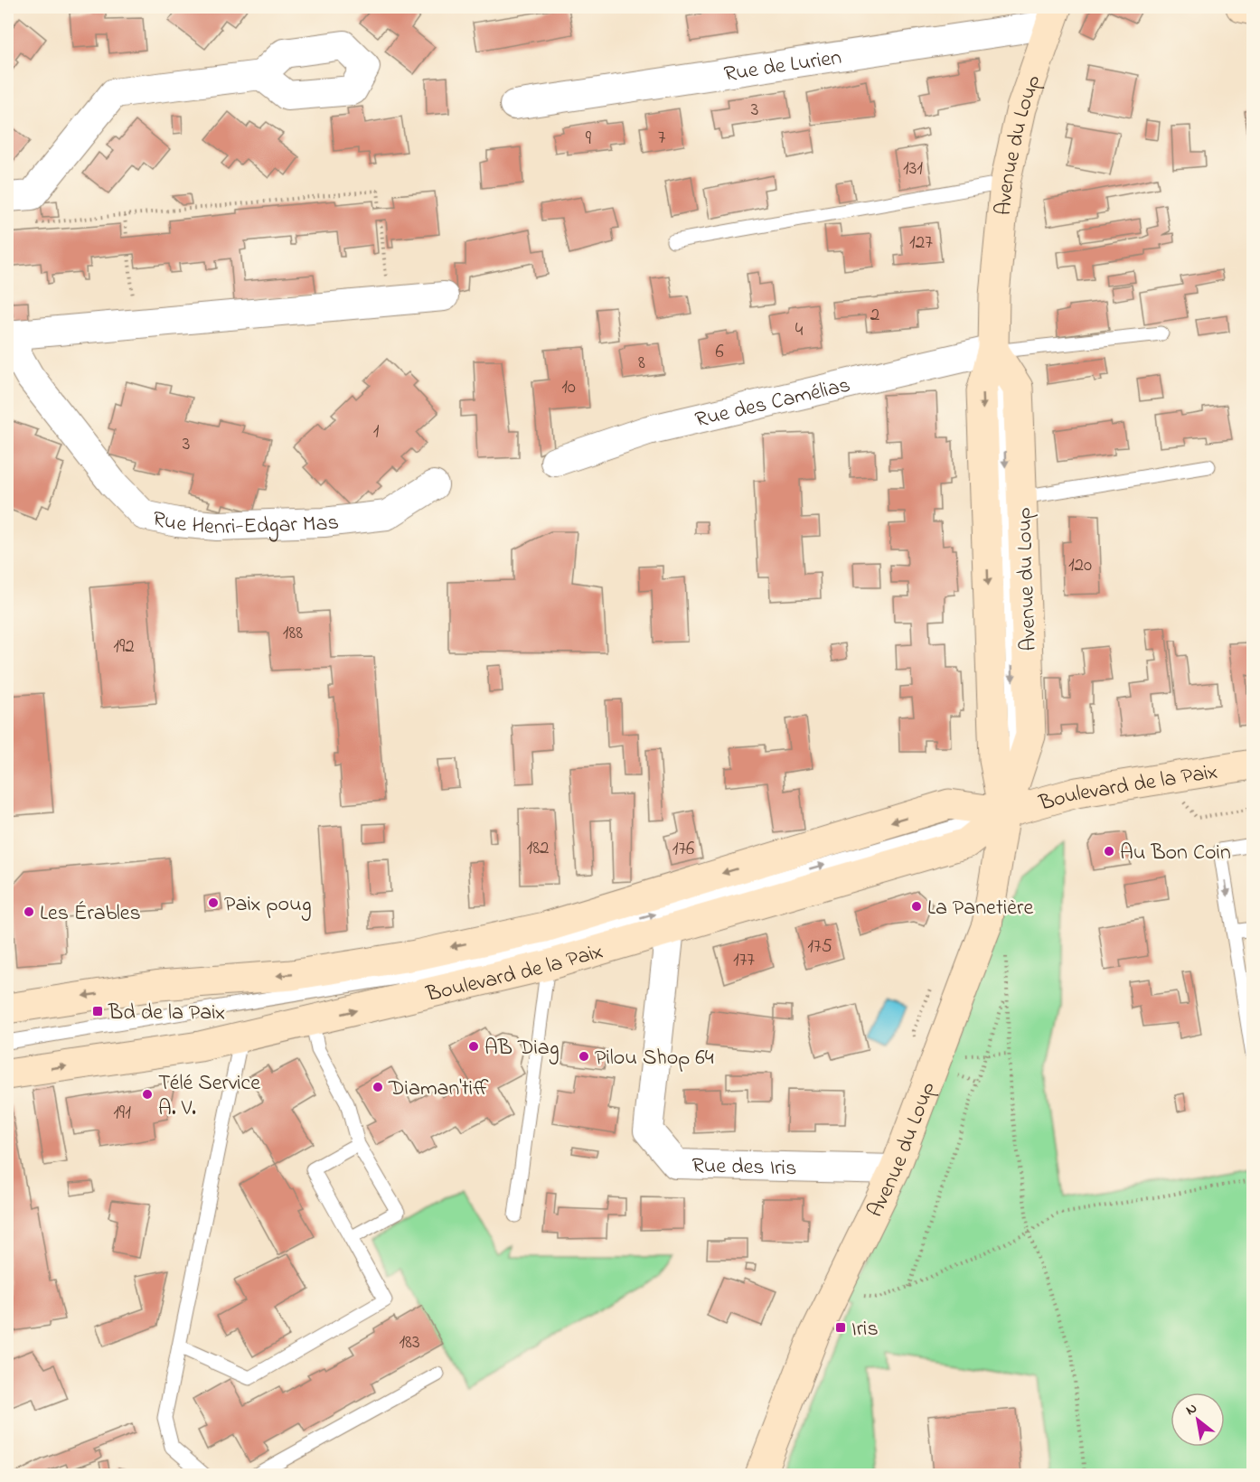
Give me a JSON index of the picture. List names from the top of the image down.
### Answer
{
  "streets": {
    "main road": ["Avenue du Loup", "Boulevard de la Paix"],
    "street": [
      "Rue de Lurien",
      "Rue des Camélias",
      "Rue Henri-Edgar Mas",
      "Rue des Iris"
    ]
  },
  "crossings": [
    ["Rue de Lurien", "Avenue du Loup"],
    ["Avenue du Loup", "Rue des Camélias"],
    ["Avenue du Loup", "Boulevard de la Paix"],
    ["Avenue du Loup", "Rue des Iris"],
    ["Boulevard de la Paix", "Rue des Iris"]
  ],
  "places": {
    "other": [
      "Au Bon Coin",
      "Paix poug",
      "La Panetière",
      "Les Érables",
      "AB Diag",
      "Pilou Shop 64",
      "Diaman'tiff",
      "Télé Service A. V."
    ],
    "transit": ["Bd de la Paix", "Iris"]
  },
  "house_numbers": [
    "3",
    "7",
    "9",
    "131",
    "127",
    "2",
    "4",
    "6",
    "8",
    "10",
    "1",
    "3",
    "120",
    "188",
    "192",
    "182",
    "176",
    "175",
    "177",
    "191",
    "183"
  ],
  "north": "top left"
}
